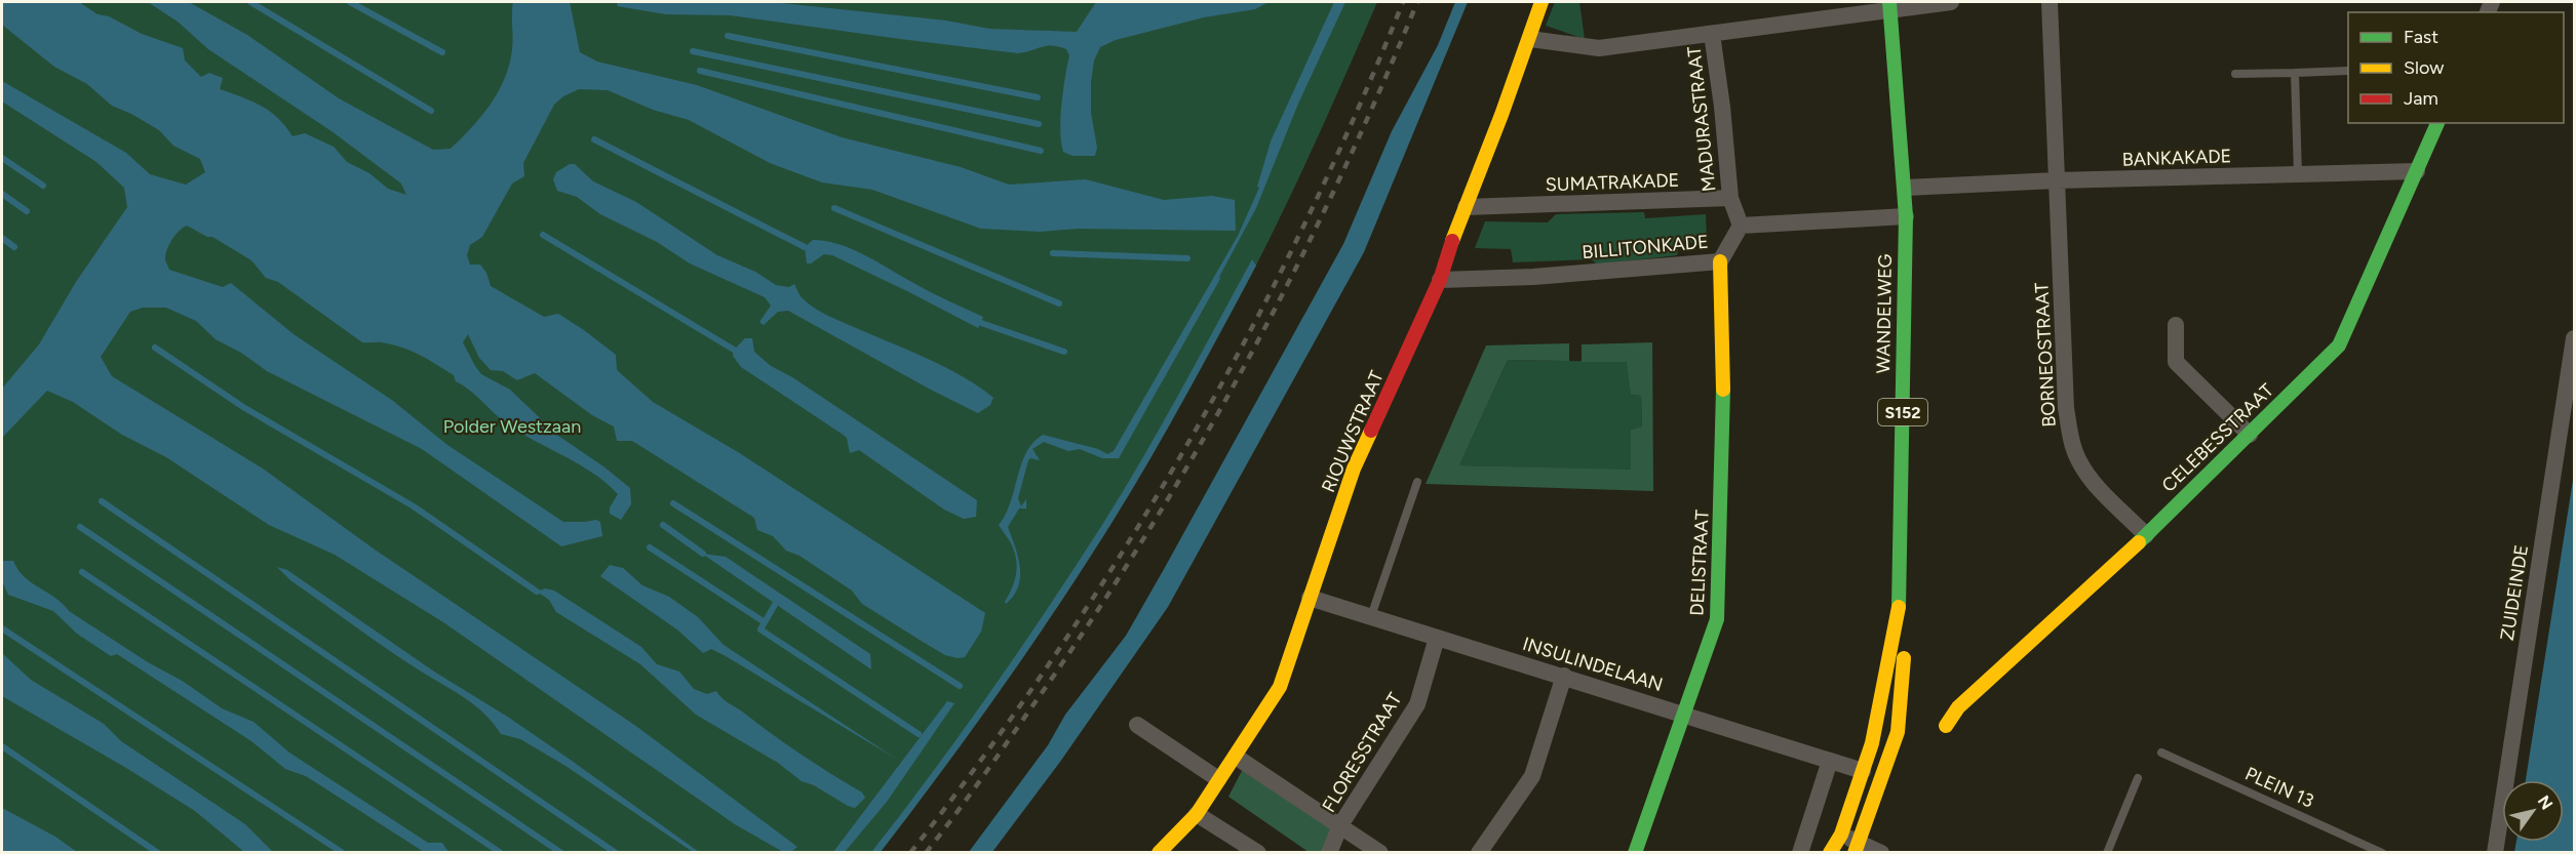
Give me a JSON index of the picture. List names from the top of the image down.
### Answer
{
  "streets": {
    "street": [
      "MADURASTRAAT",
      "BANKAKADE",
      "SUMATRAKADE",
      "BILLITONKADE",
      "WANDELWEG",
      "BORNEOSTRAAT",
      "S152",
      "RIOUWSTRAAT",
      "CELEBESSTRAAT",
      "DELISTRAAT",
      "ZUIDEINDE",
      "INSULINDELAAN",
      "FLORESSTRAAT"
    ],
    "lane": ["PLEIN 13"]
  },
  "crossings": [
    ["MADURASTRAAT", "SUMATRAKADE"],
    ["BANKAKADE", "WANDELWEG"],
    ["BANKAKADE", "BORNEOSTRAAT"],
    ["BANKAKADE", "CELEBESSTRAAT"],
    ["SUMATRAKADE", "RIOUWSTRAAT"],
    ["BILLITONKADE", "RIOUWSTRAAT"],
    ["BILLITONKADE", "DELISTRAAT"],
    ["WANDELWEG", "S152"],
    ["WANDELWEG", "INSULINDELAAN"],
    ["BORNEOSTRAAT", "CELEBESSTRAAT"],
    ["S152", "INSULINDELAAN"],
    ["RIOUWSTRAAT", "INSULINDELAAN"],
    ["DELISTRAAT", "INSULINDELAAN"],
    ["INSULINDELAAN", "FLORESSTRAAT"]
  ],
  "parks": ["Polder Westzaan"],
  "legend": ["Fast", "Slow", "Jam"],
  "north": "top right"
}
